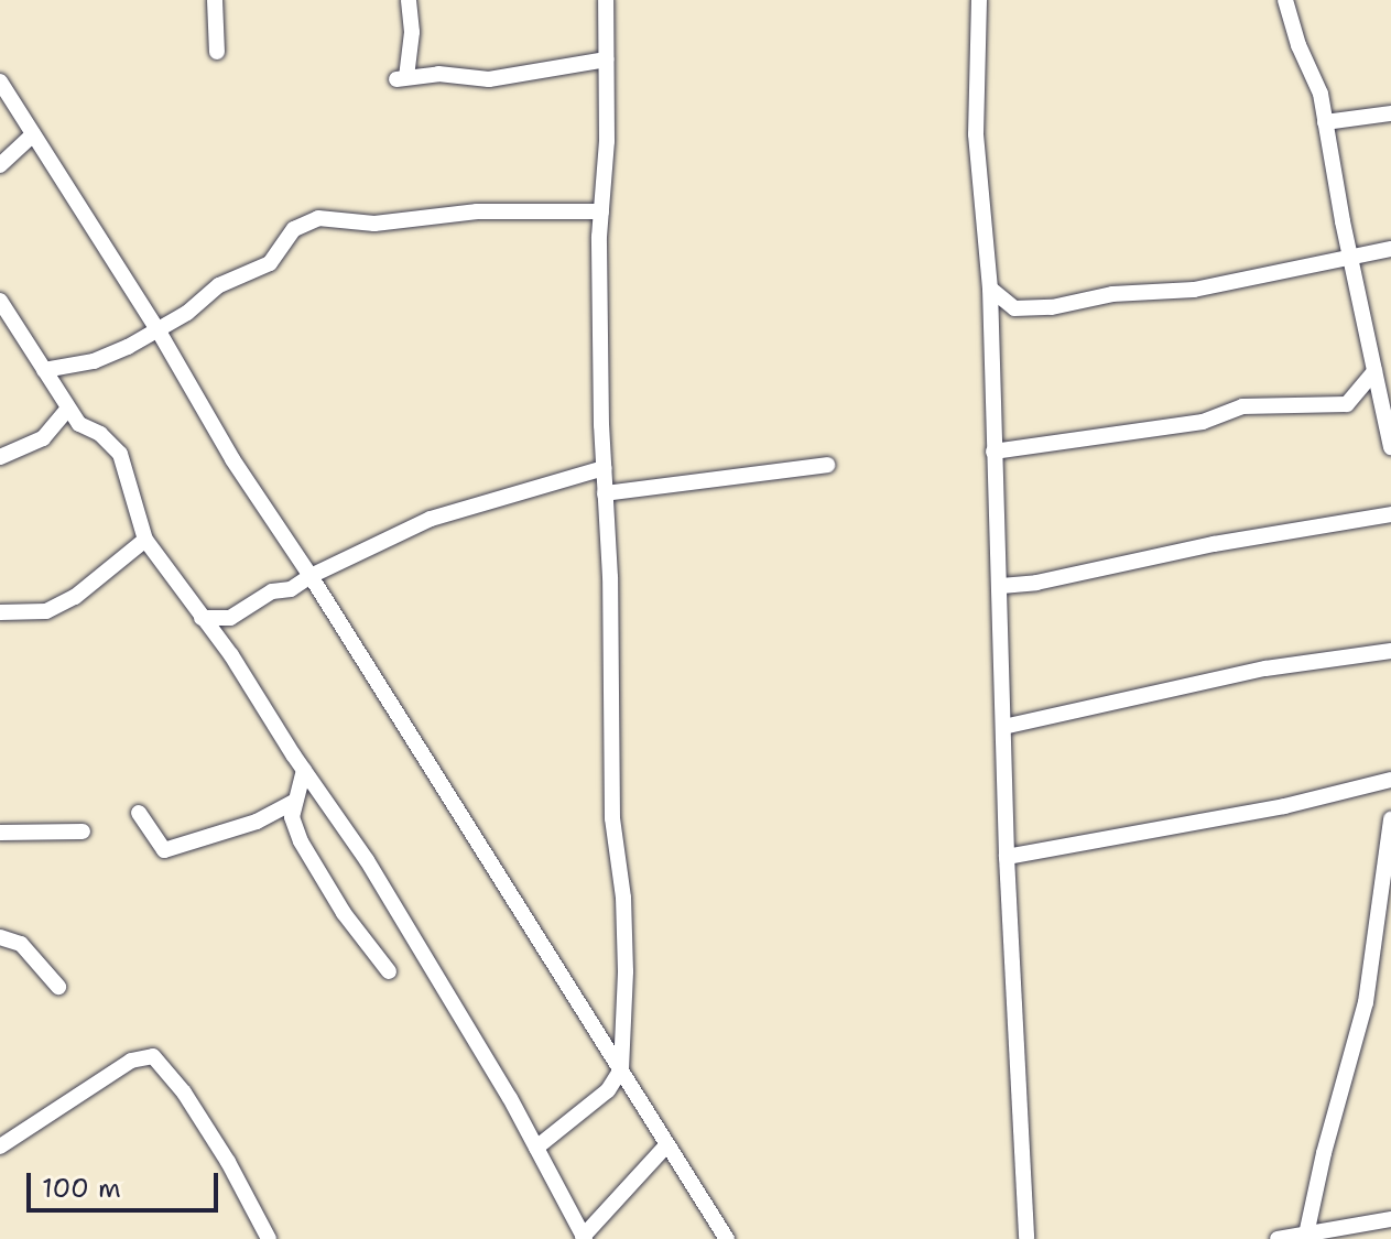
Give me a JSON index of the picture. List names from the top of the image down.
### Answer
{
  "scale_bar": "100 m"
}
